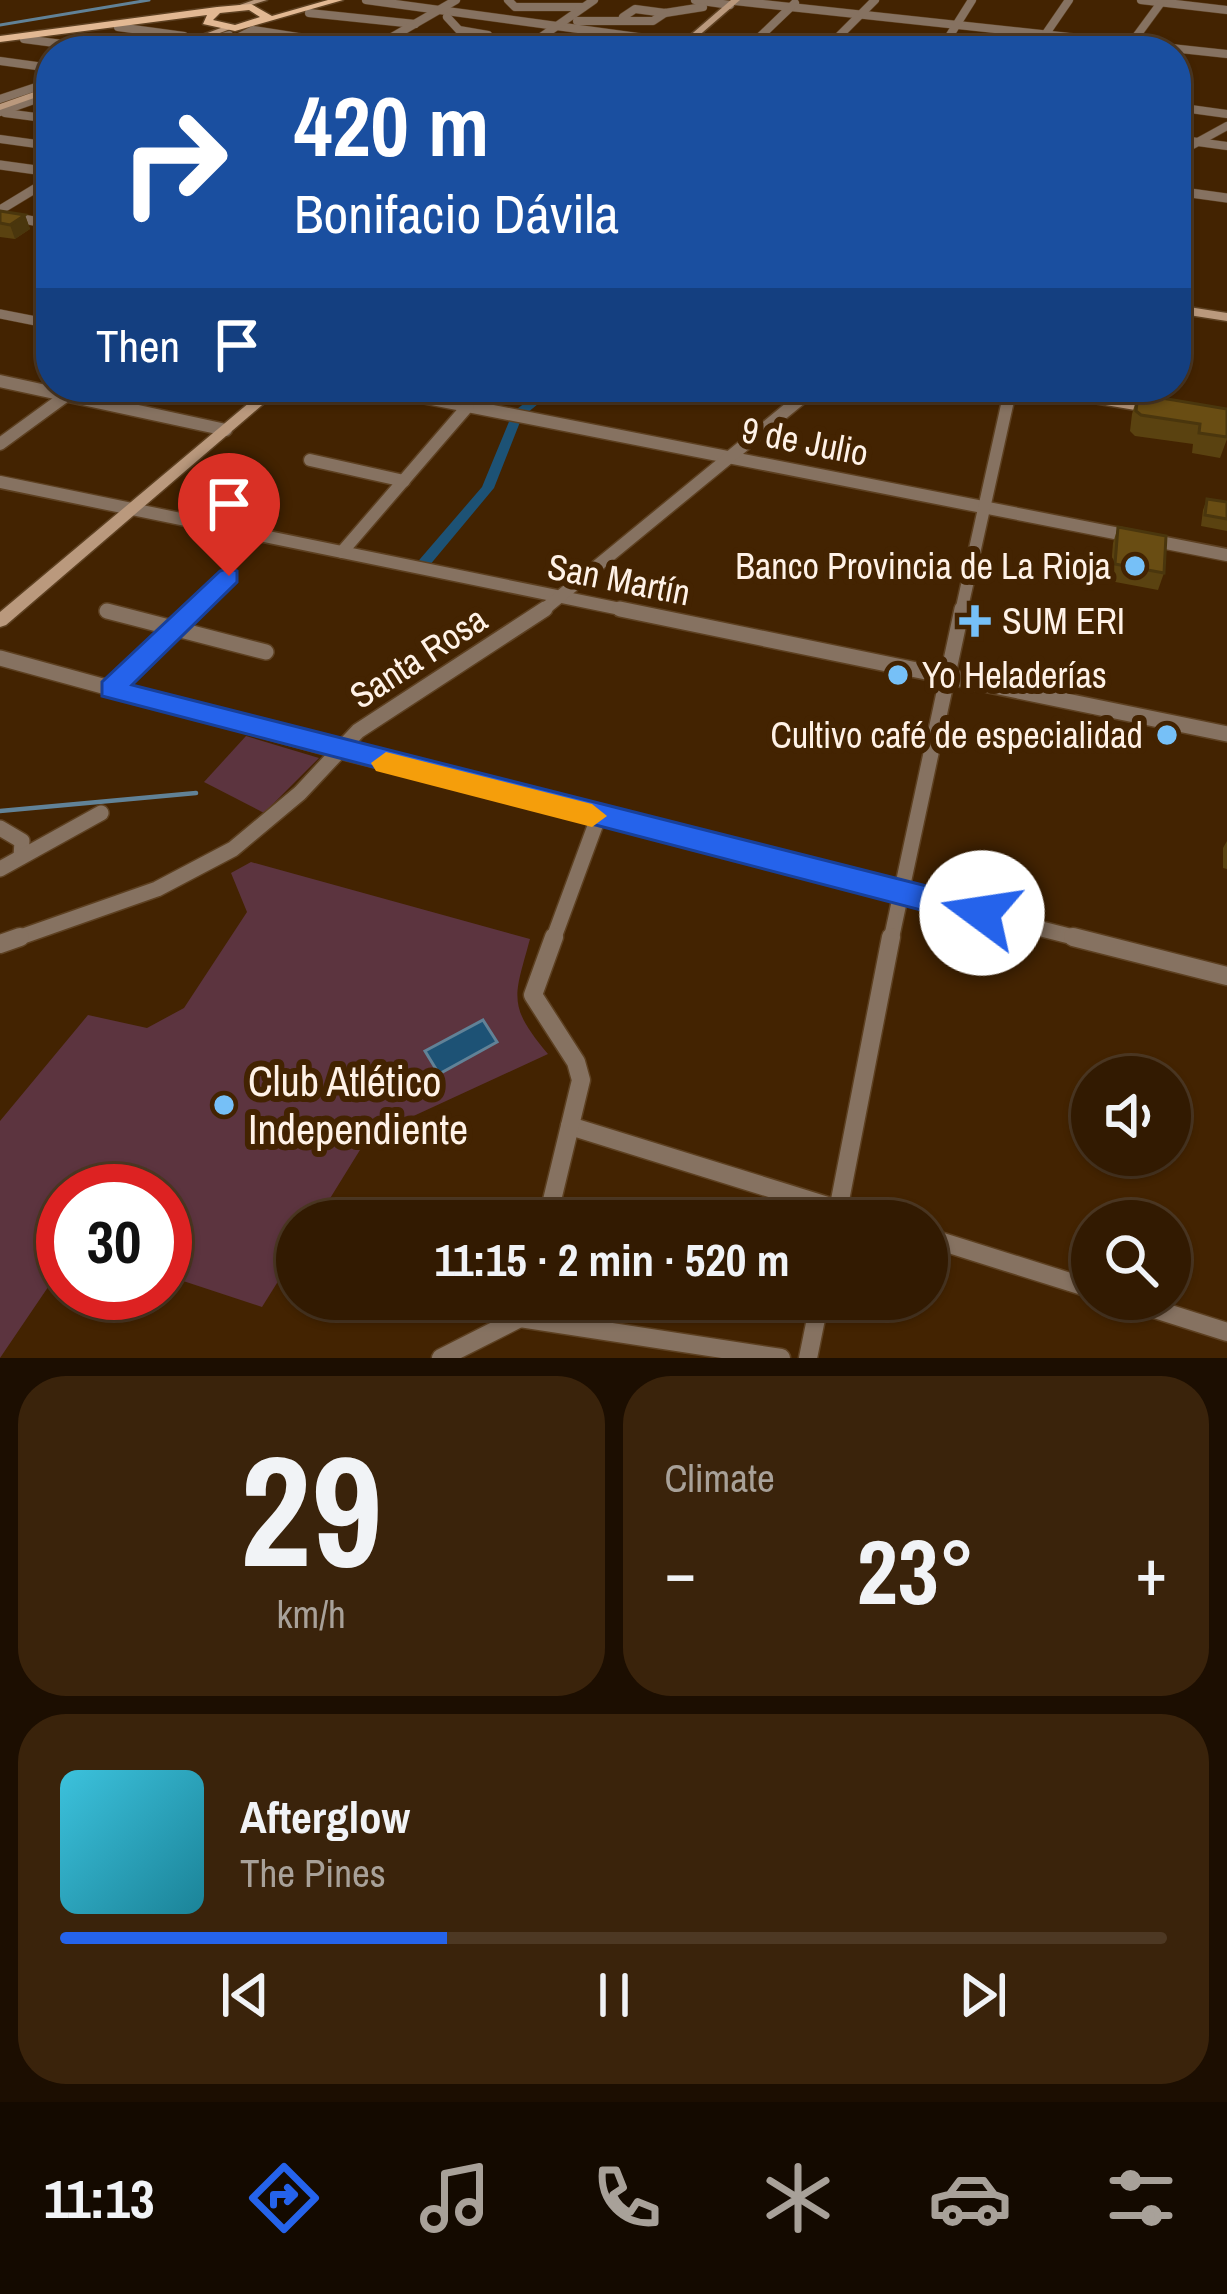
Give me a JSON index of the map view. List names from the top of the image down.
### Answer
{
  "streets": {
    "street": ["9 de Julio", "San Martín", "Santa Rosa"]
  },
  "crossings": [
    ["9 de Julio", "Santa Rosa"],
    ["San Martín", "Santa Rosa"]
  ],
  "places": {
    "other": [
      "Banco Provincia de La Rioja",
      "Yo Heladerías",
      "Cultivo café de especialidad",
      "Club Atlético Independiente"
    ],
    "health": ["SUM ERI"]
  },
  "page": {
    "turn": ["420 m", "Bonifacio Dávila"],
    "then": "Then",
    "limit": "30",
    "trip": "11:15 · 2 min · 520 m",
    "tile": [
      ["29", "km/h"],
      "Climate"
    ],
    "heat": ["−", "23°", "+"],
    "song": ["Afterglow", "The Pines"],
    "tabs": "11:13"
  }
}
